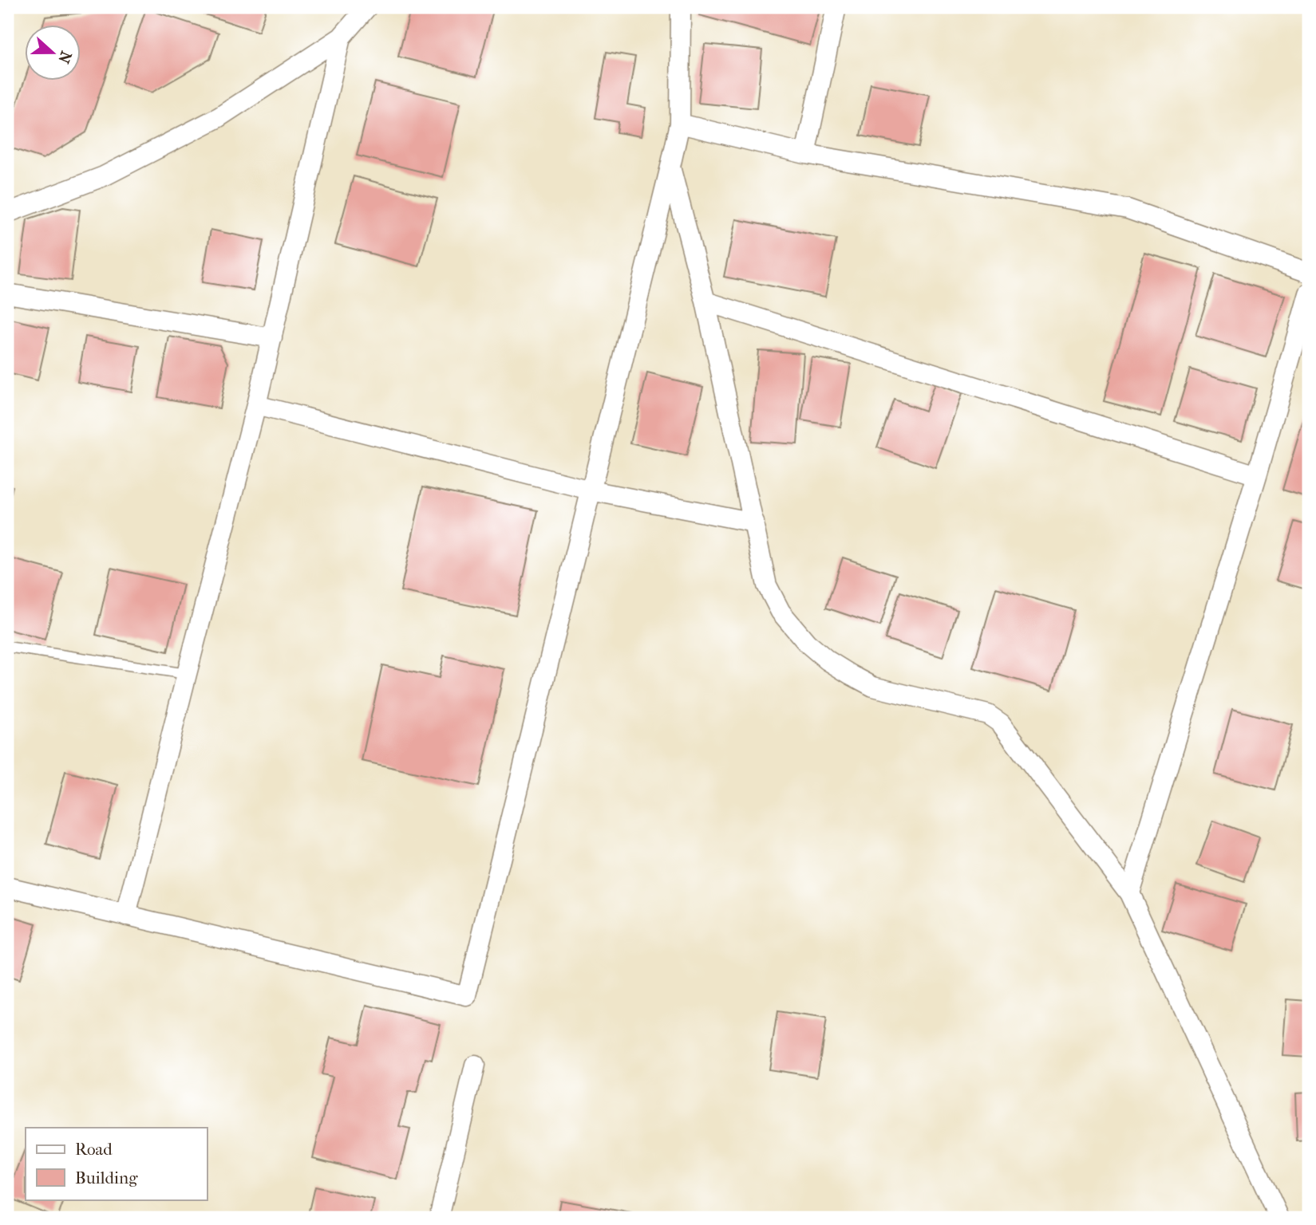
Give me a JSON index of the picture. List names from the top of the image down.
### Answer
{
  "legend": ["Road", "Building"],
  "north": "right"
}
